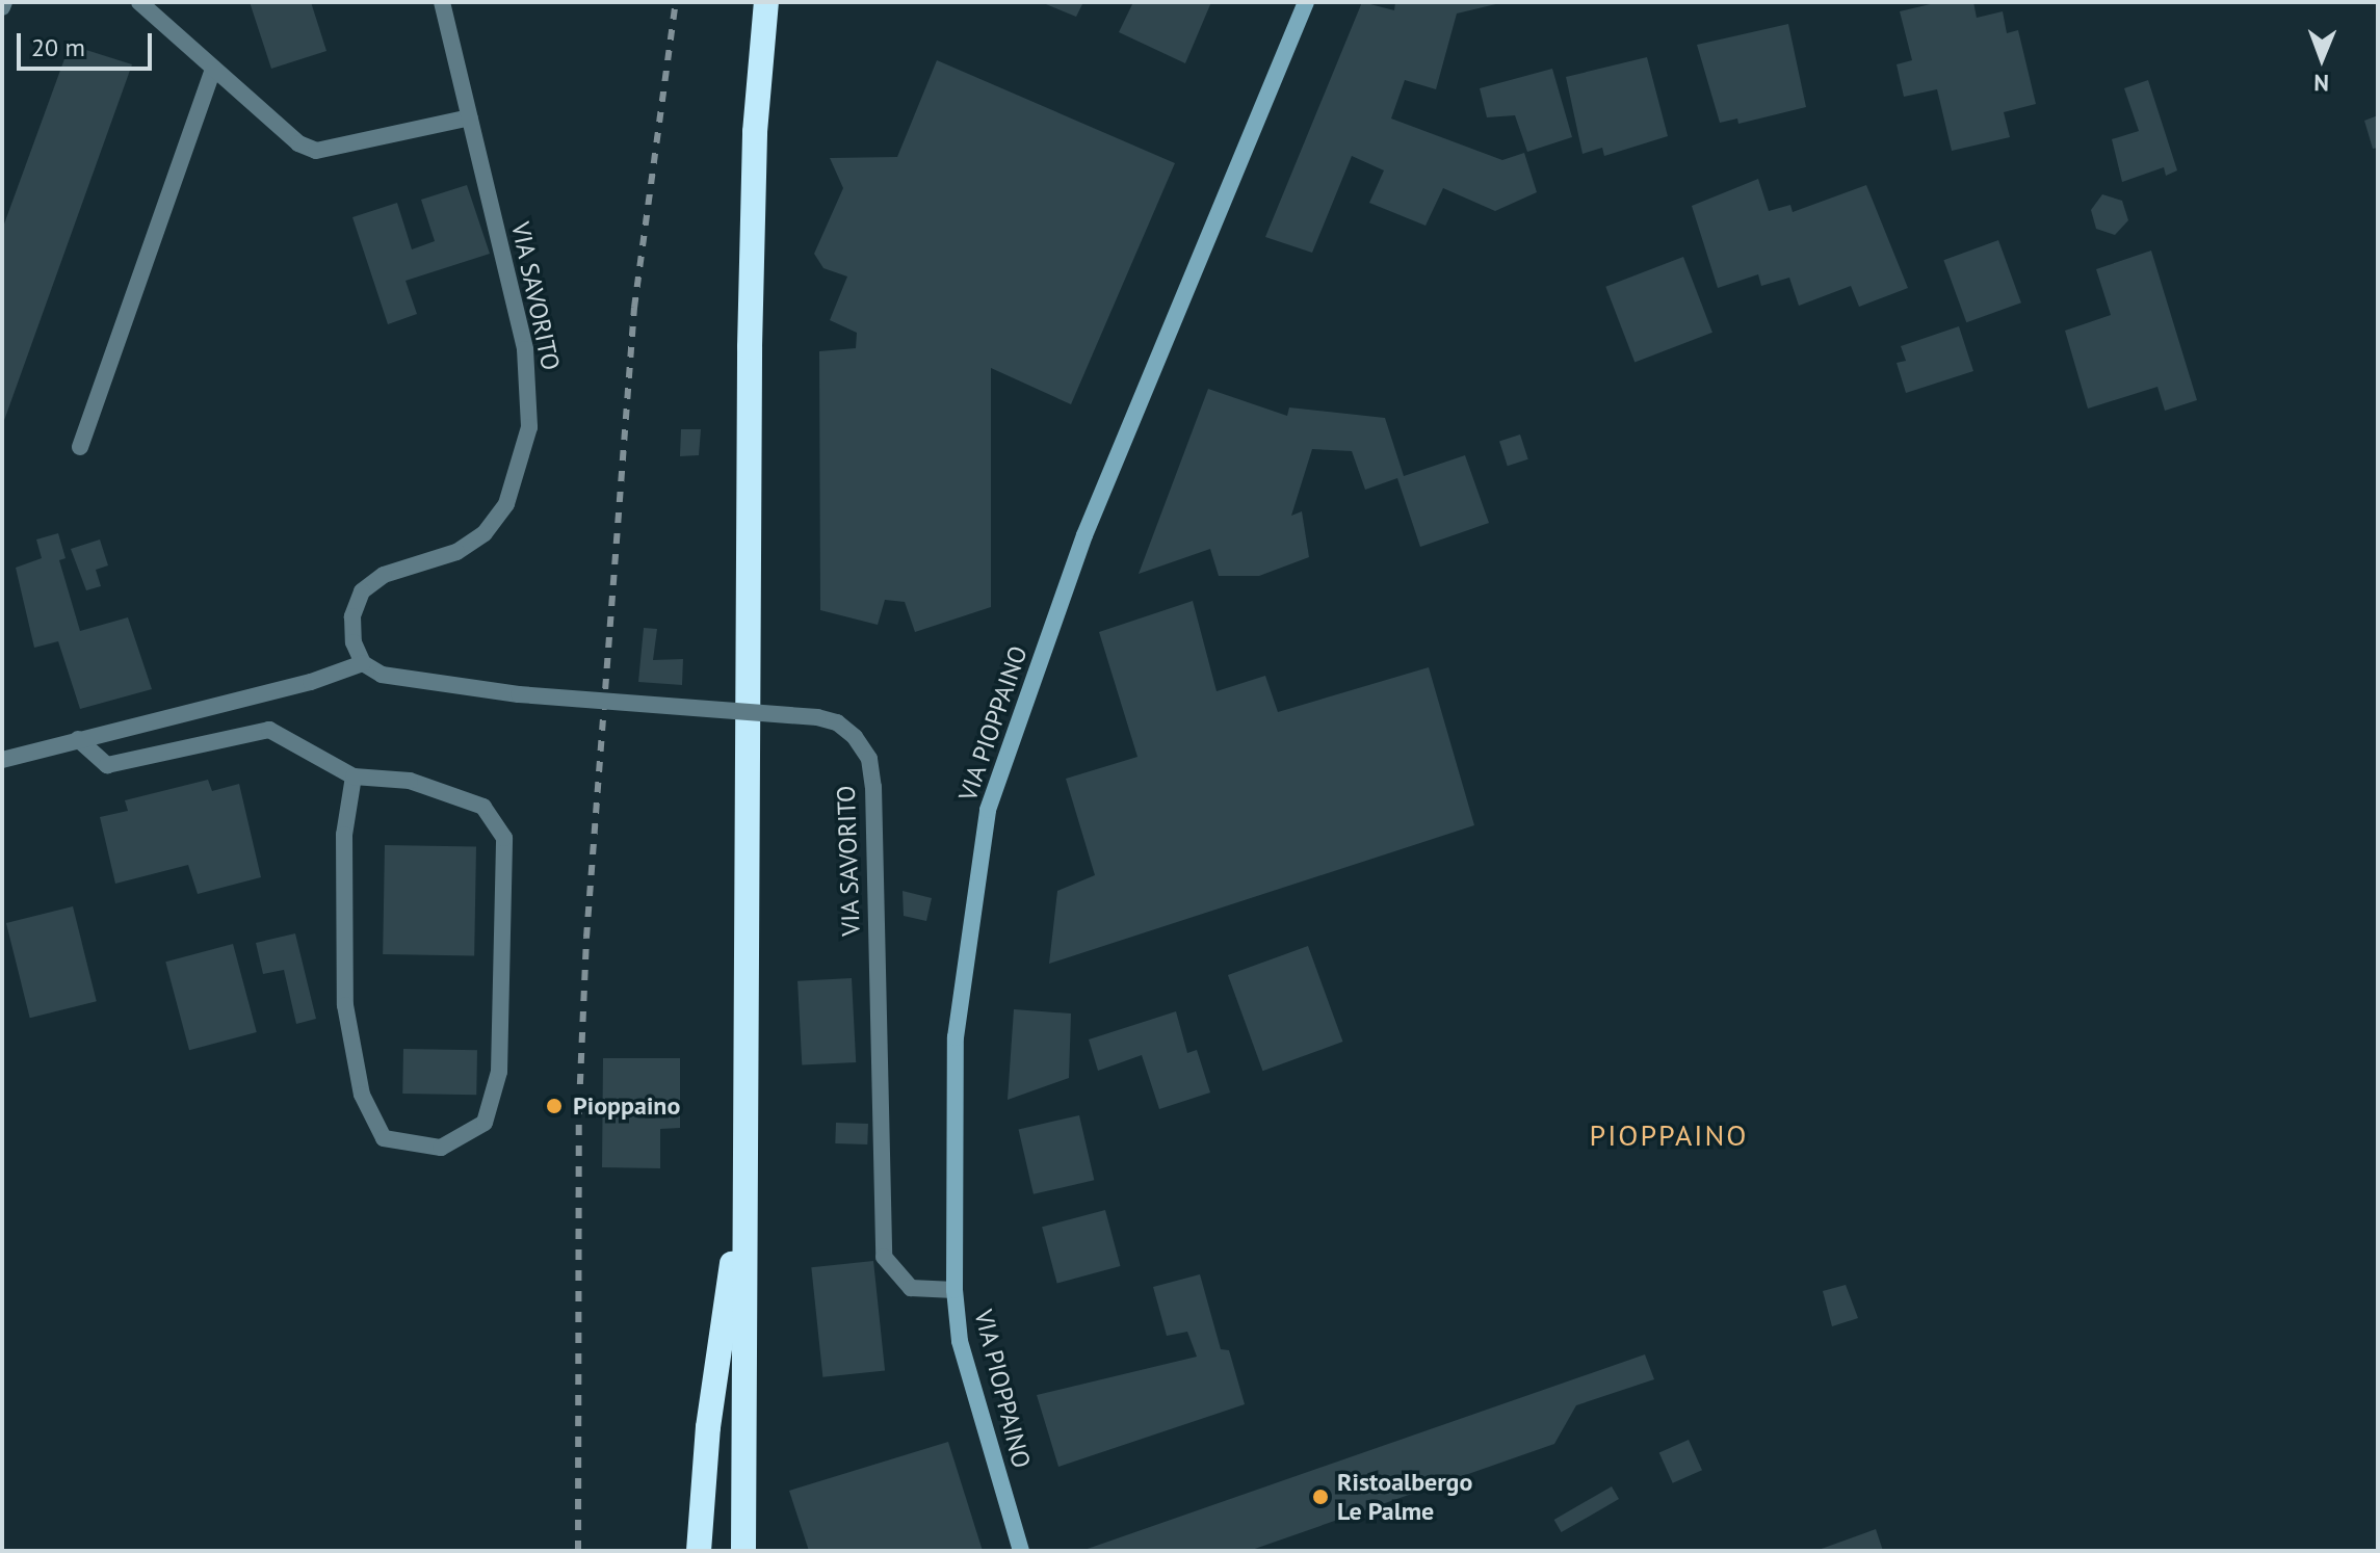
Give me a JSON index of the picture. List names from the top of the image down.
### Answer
{
  "streets": {
    "main road": ["VIA PIOPPAINO"],
    "street": ["VIA SAVORITO"]
  },
  "crossings": [
    ["VIA SAVORITO", "VIA PIOPPAINO"]
  ],
  "districts": ["PIOPPAINO"],
  "places": ["Pioppaino", "Ristoalbergo Le Palme"],
  "scale_bar": "20 m",
  "north": "bottom"
}
